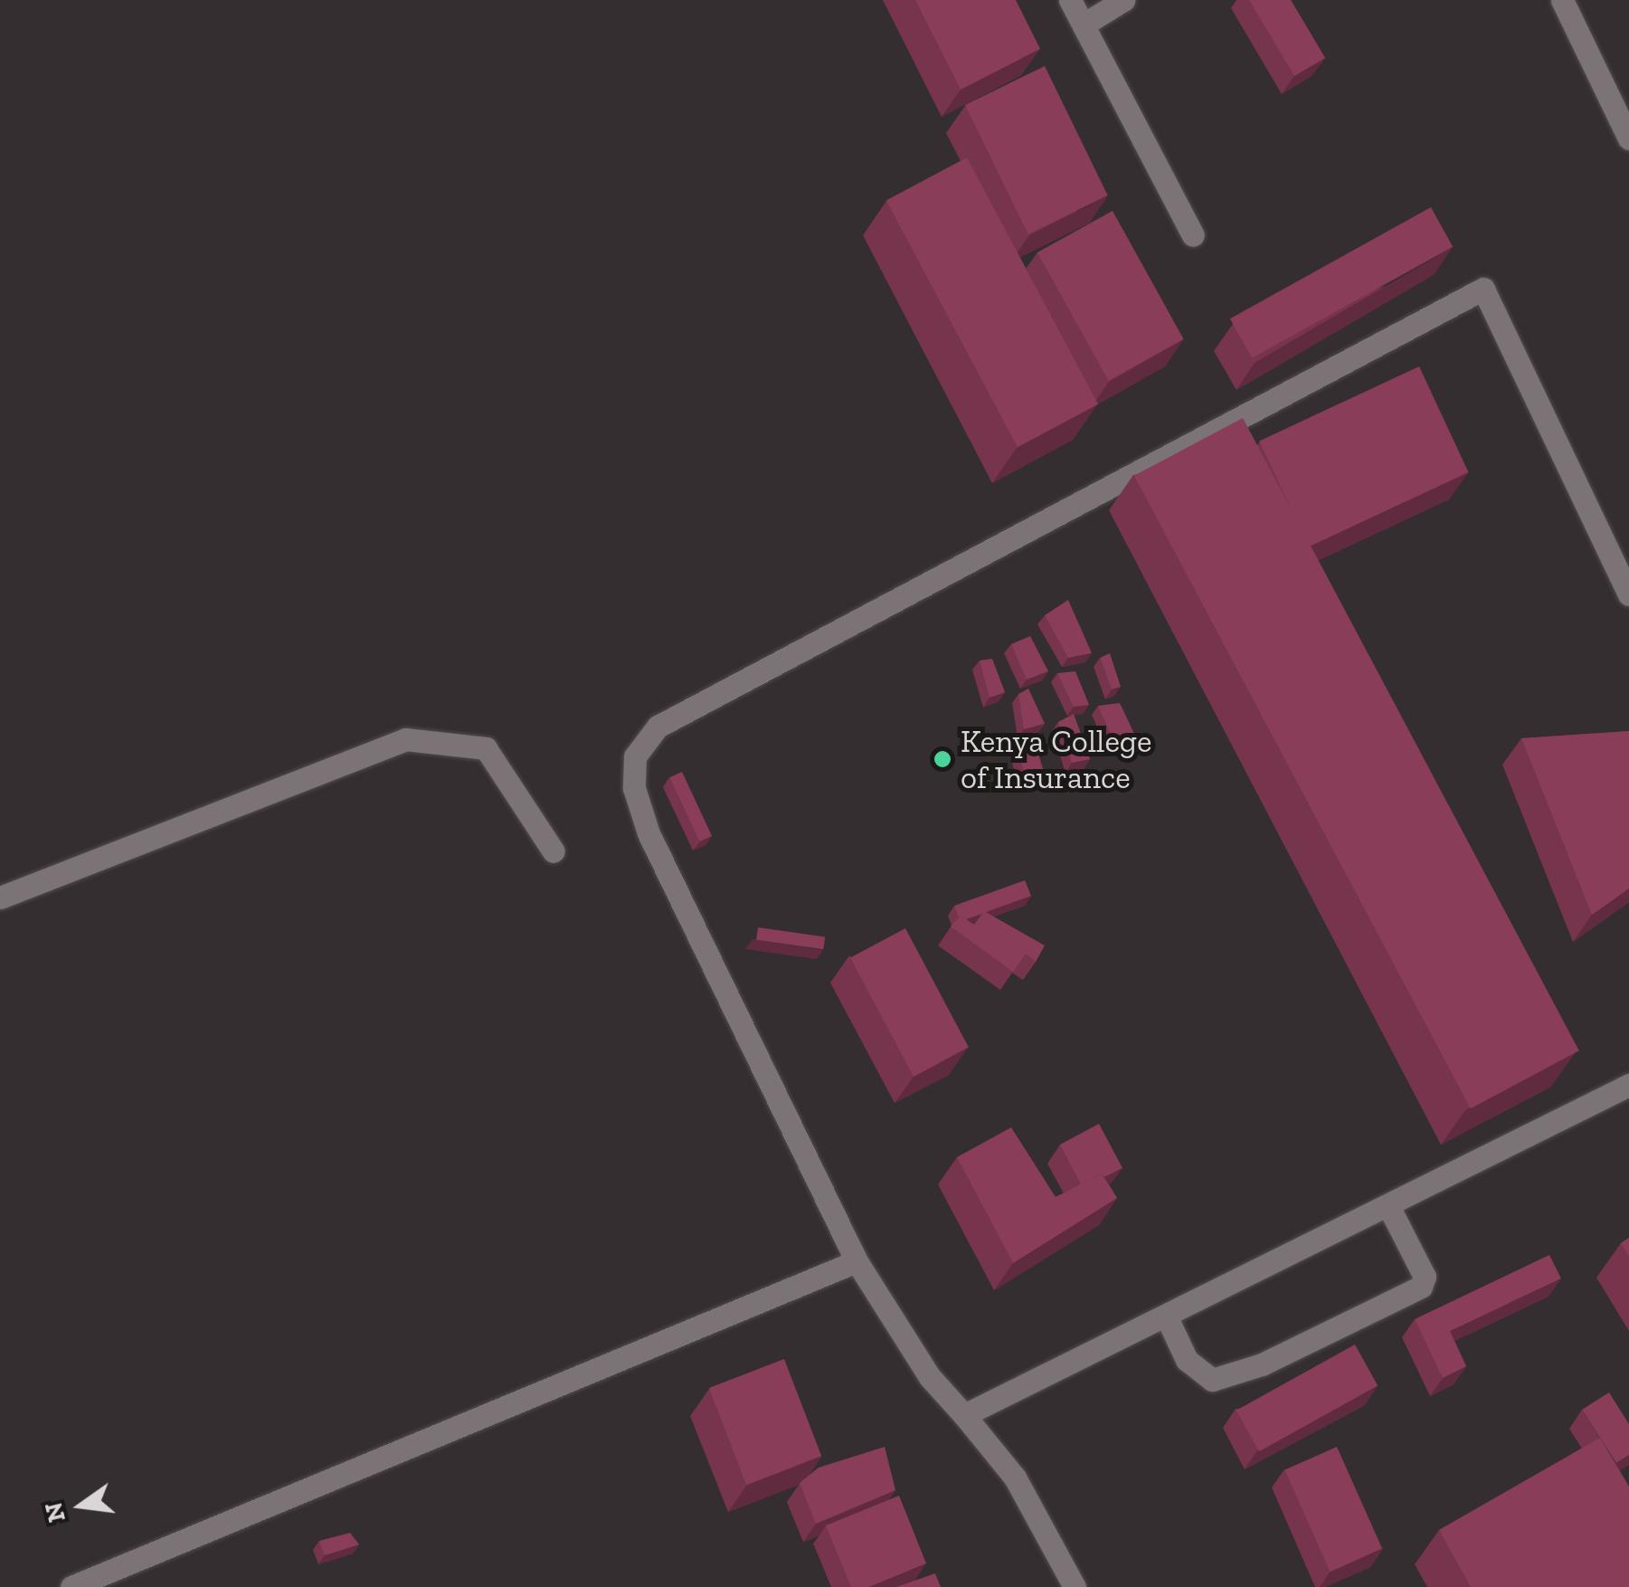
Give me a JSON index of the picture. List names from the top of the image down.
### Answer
{
  "places": ["Kenya College of Insurance"],
  "north": "left"
}
